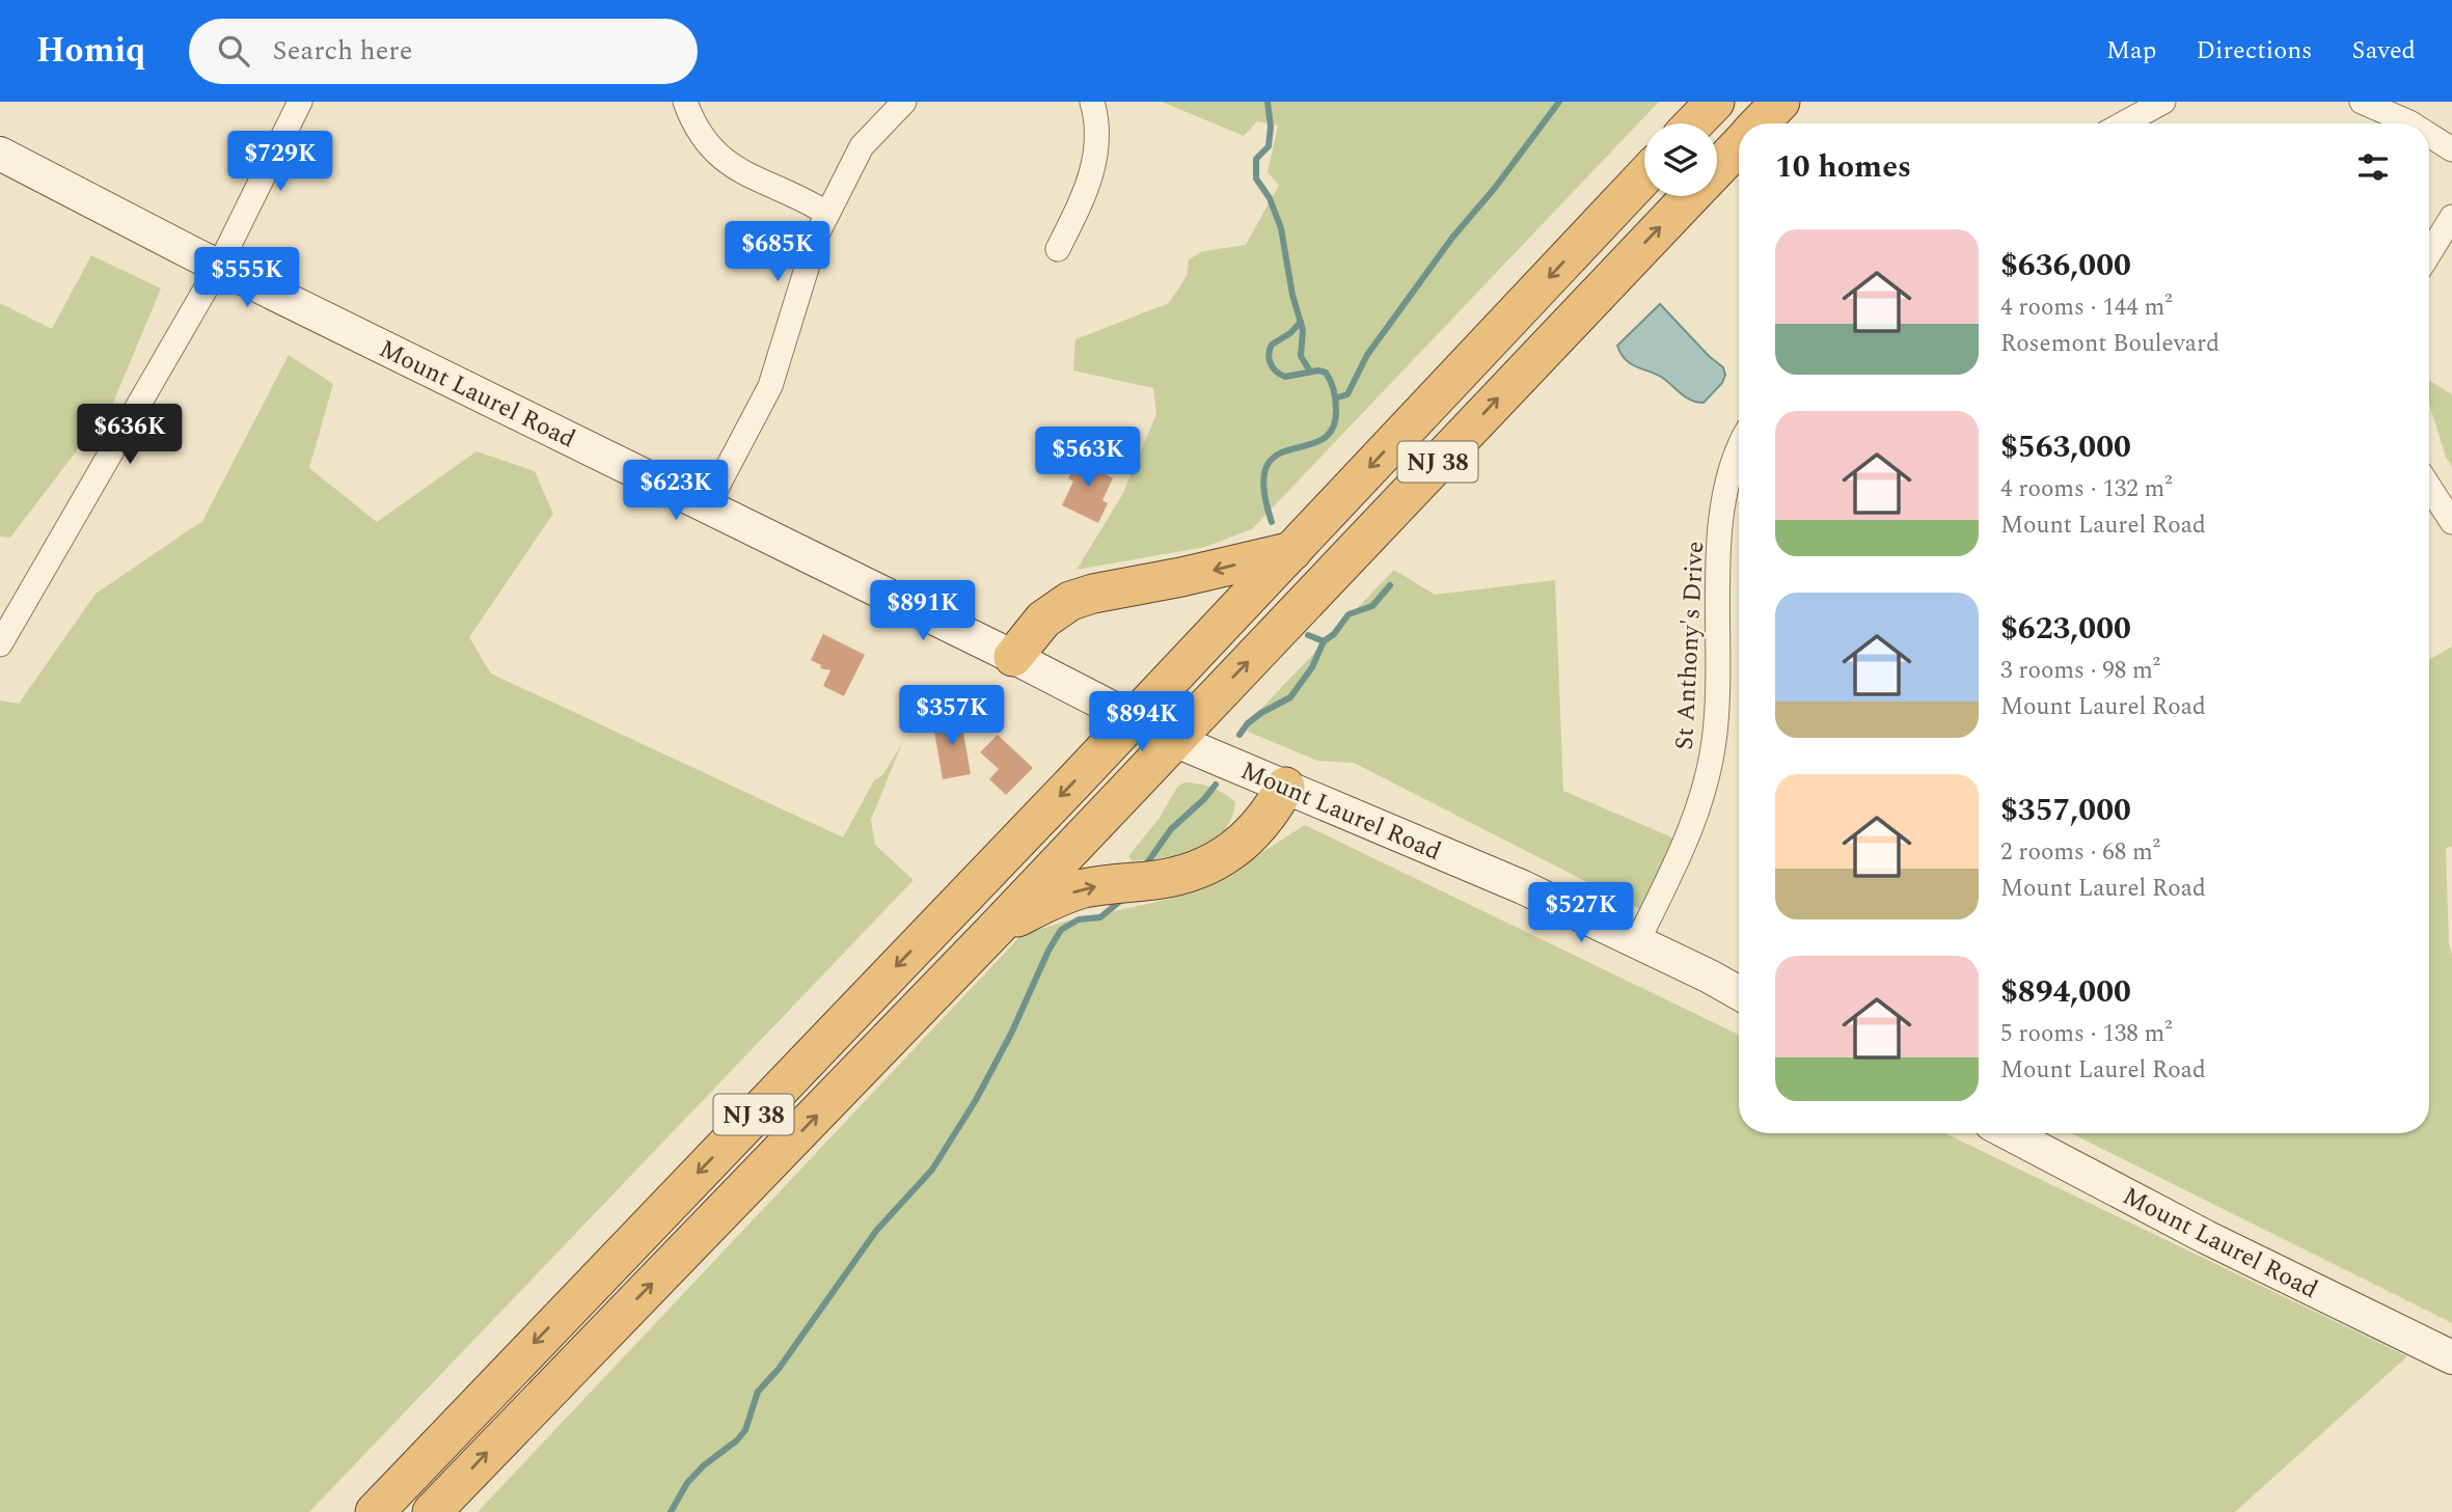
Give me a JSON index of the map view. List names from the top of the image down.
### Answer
{
  "streets": {
    "highway": ["NJ 38"],
    "main road": ["Mount Laurel Road"],
    "street": ["St Anthony's Drive"]
  },
  "crossings": [
    ["Mount Laurel Road", "NJ 38"],
    ["Mount Laurel Road", "St Anthony's Drive"]
  ],
  "page": {
    "header": "Homiq",
    "search": "Search here",
    "nav": ["Map", "Directions", "Saved"],
    "heading": "10 homes",
    "price": [
      "$729K",
      "$685K",
      "$555K",
      "$636K",
      "$563K",
      "$623K",
      "$891K",
      "$357K",
      "$894K",
      "$527K"
    ],
    "list": [
      {
        "name": "$636,000",
        "note": "4 rooms · 144 m² · Rosemont Boulevard"
      },
      {
        "name": "$563,000",
        "note": "4 rooms · 132 m² · Mount Laurel Road"
      },
      {
        "name": "$623,000",
        "note": "3 rooms · 98 m² · Mount Laurel Road"
      },
      {
        "name": "$357,000",
        "note": "2 rooms · 68 m² · Mount Laurel Road"
      },
      {
        "name": "$894,000",
        "note": "5 rooms · 138 m² · Mount Laurel Road"
      }
    ]
  }
}
